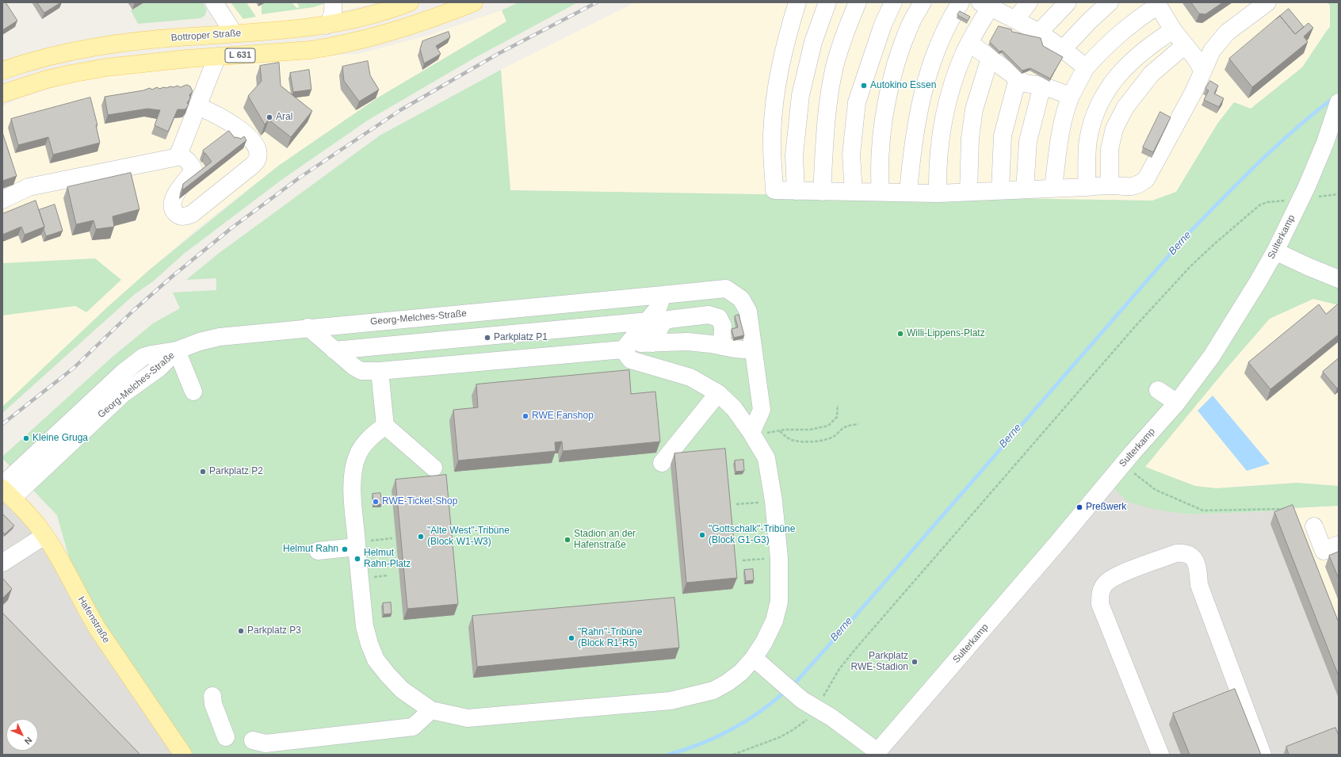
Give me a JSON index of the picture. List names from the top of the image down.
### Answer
{
  "streets": {
    "main road": ["Bottroper Straße", "L 631", "Hafenstraße"],
    "street": ["Sulterkamp", "Georg-Melches-Straße"]
  },
  "crossings": [
    ["Georg-Melches-Straße", "Hafenstraße"]
  ],
  "water": ["Berne"],
  "places": [
    "Autokino Essen",
    "Aral",
    "Willi-Lippens-Platz",
    "Parkplatz P1",
    "RWE Fanshop",
    "Kleine Gruga",
    "Parkplatz P2",
    "RWE-Ticket-Shop",
    "Preßwerk",
    "\"Gottschalk\"-Tribüne (Block G1-G3)",
    "\"Alte West\"-Tribüne (Block W1-W3)",
    "Stadion an der Hafenstraße",
    "Helmut Rahn",
    "Helmut Rahn-Platz",
    "Parkplatz P3",
    "\"Rahn\"-Tribüne (Block R1-R5)",
    "Parkplatz RWE-Stadion"
  ],
  "north": "bottom right"
}
